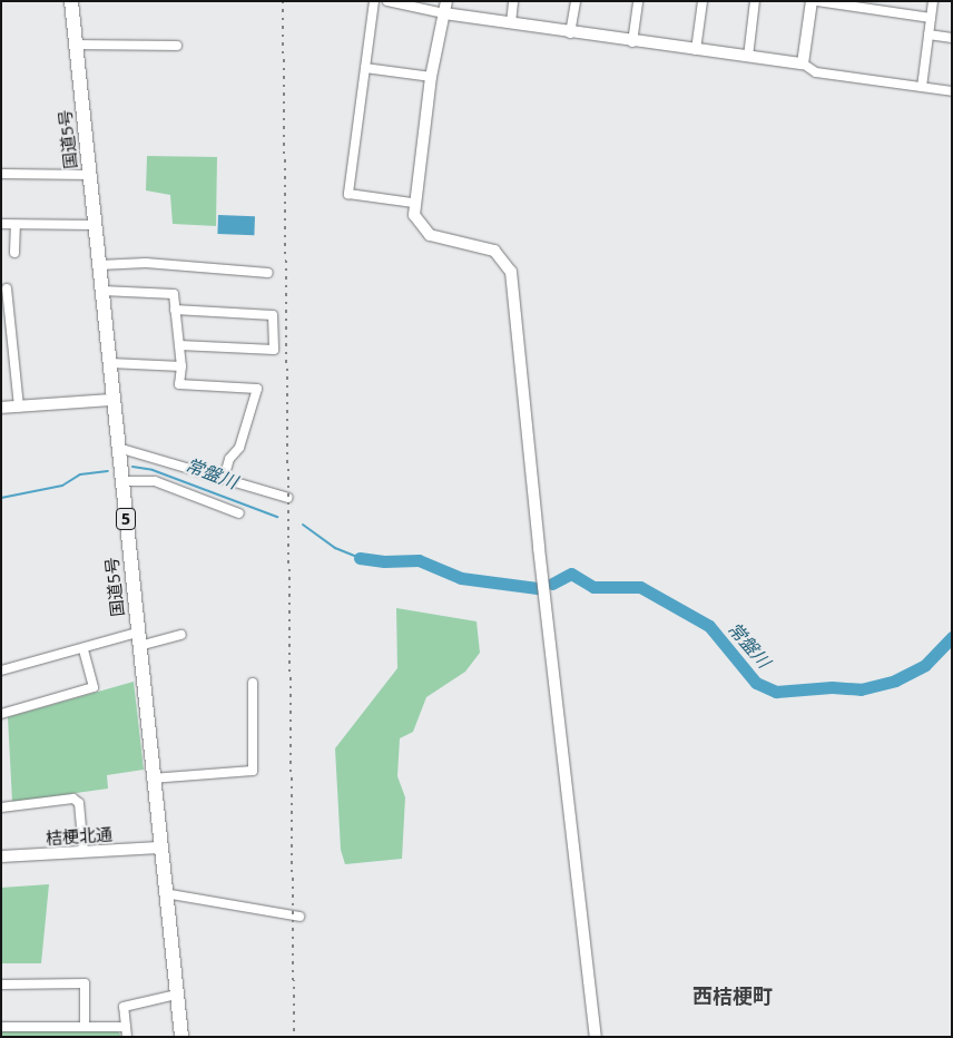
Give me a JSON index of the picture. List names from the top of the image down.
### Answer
{
  "streets": {
    "highway": ["国道5号", "5"],
    "street": ["桔梗北通"]
  },
  "crossings": [
    ["国道5号", "桔梗北通"]
  ],
  "districts": ["西桔梗町"],
  "water": ["常盤川"]
}
